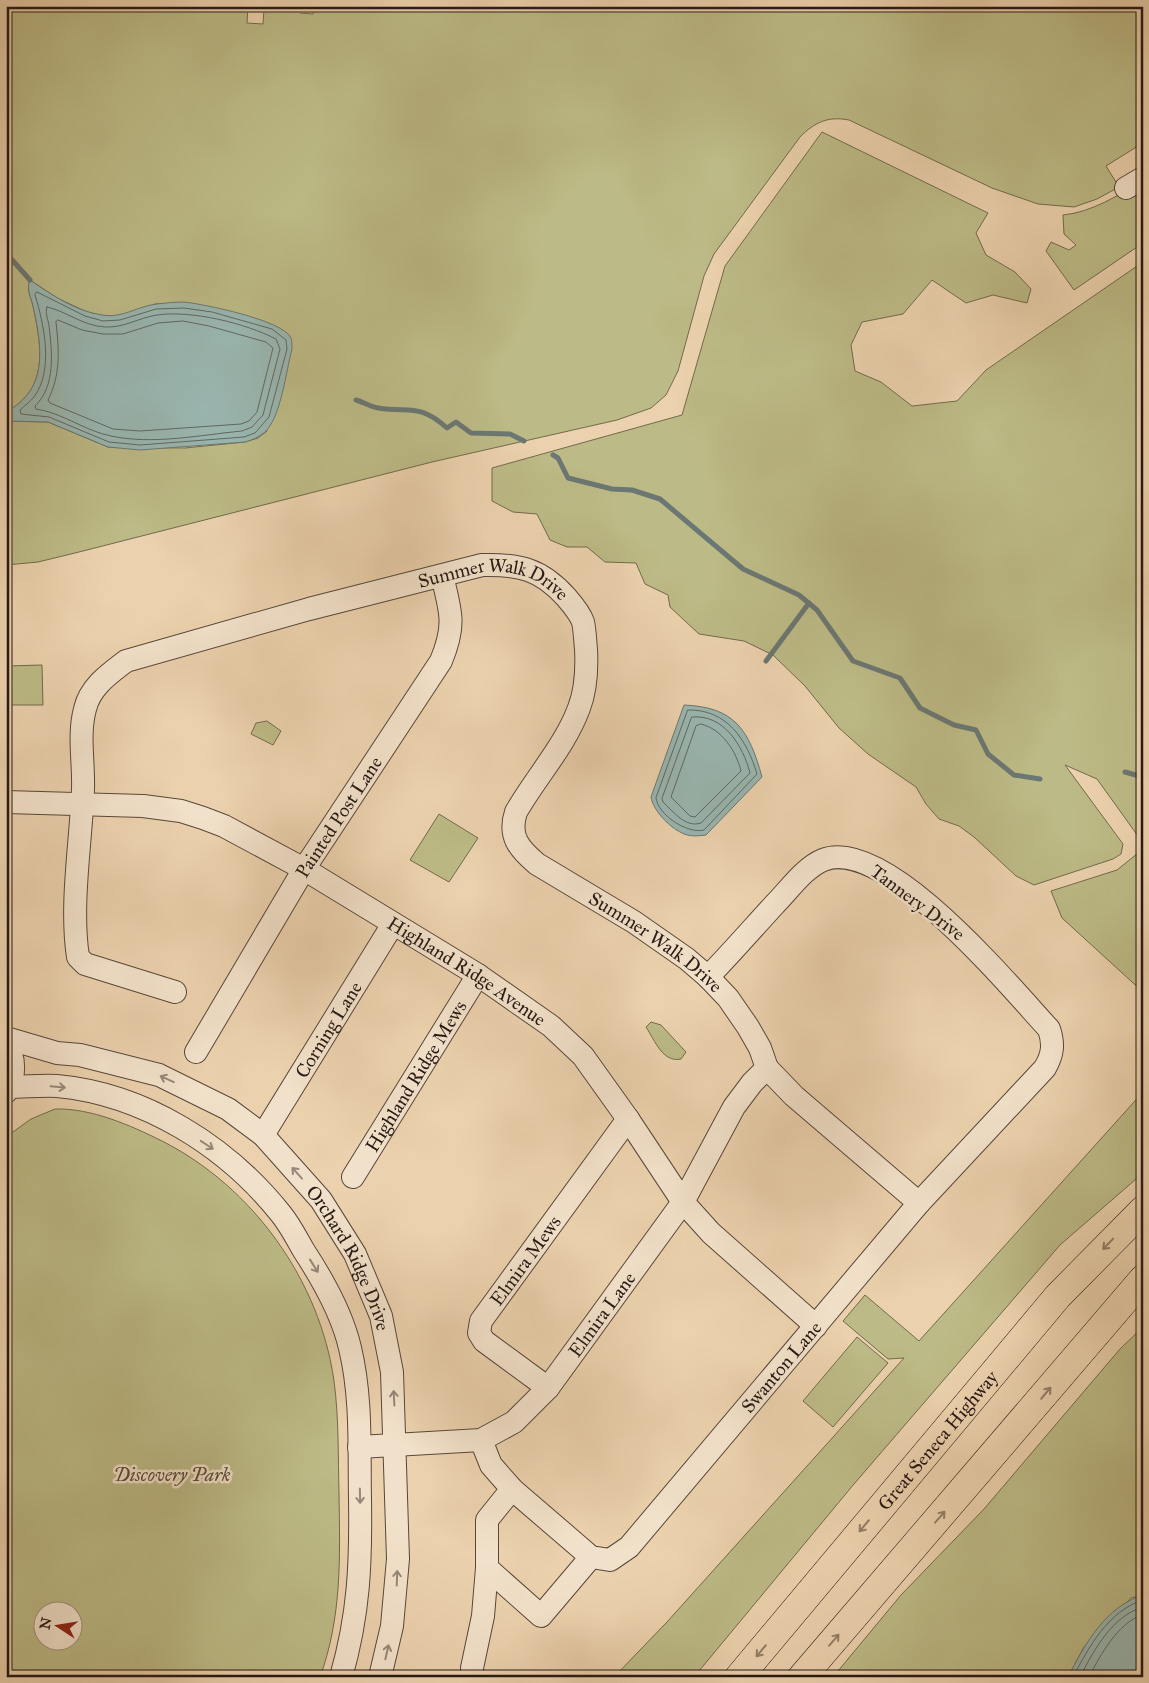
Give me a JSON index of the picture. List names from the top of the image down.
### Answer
{
  "streets": {
    "main road": ["Great Seneca Highway"],
    "street": [
      "Summer Walk Drive",
      "Painted Post Lane",
      "Tannery Drive",
      "Highland Ridge Avenue",
      "Corning Lane",
      "Highland Ridge Mews",
      "Orchard Ridge Drive",
      "Elmira Mews",
      "Elmira Lane",
      "Swanton Lane"
    ]
  },
  "crossings": [
    ["Summer Walk Drive", "Painted Post Lane"],
    ["Summer Walk Drive", "Tannery Drive"],
    ["Summer Walk Drive", "Highland Ridge Avenue"],
    ["Summer Walk Drive", "Elmira Lane"],
    ["Summer Walk Drive", "Swanton Lane"],
    ["Painted Post Lane", "Highland Ridge Avenue"],
    ["Tannery Drive", "Swanton Lane"],
    ["Highland Ridge Avenue", "Corning Lane"],
    ["Highland Ridge Avenue", "Highland Ridge Mews"],
    ["Highland Ridge Avenue", "Elmira Mews"],
    ["Highland Ridge Avenue", "Elmira Lane"],
    ["Highland Ridge Avenue", "Swanton Lane"],
    ["Corning Lane", "Orchard Ridge Drive"],
    ["Orchard Ridge Drive", "Elmira Lane"],
    ["Elmira Mews", "Elmira Lane"]
  ],
  "parks": ["Discovery Park"],
  "north": "left"
}
